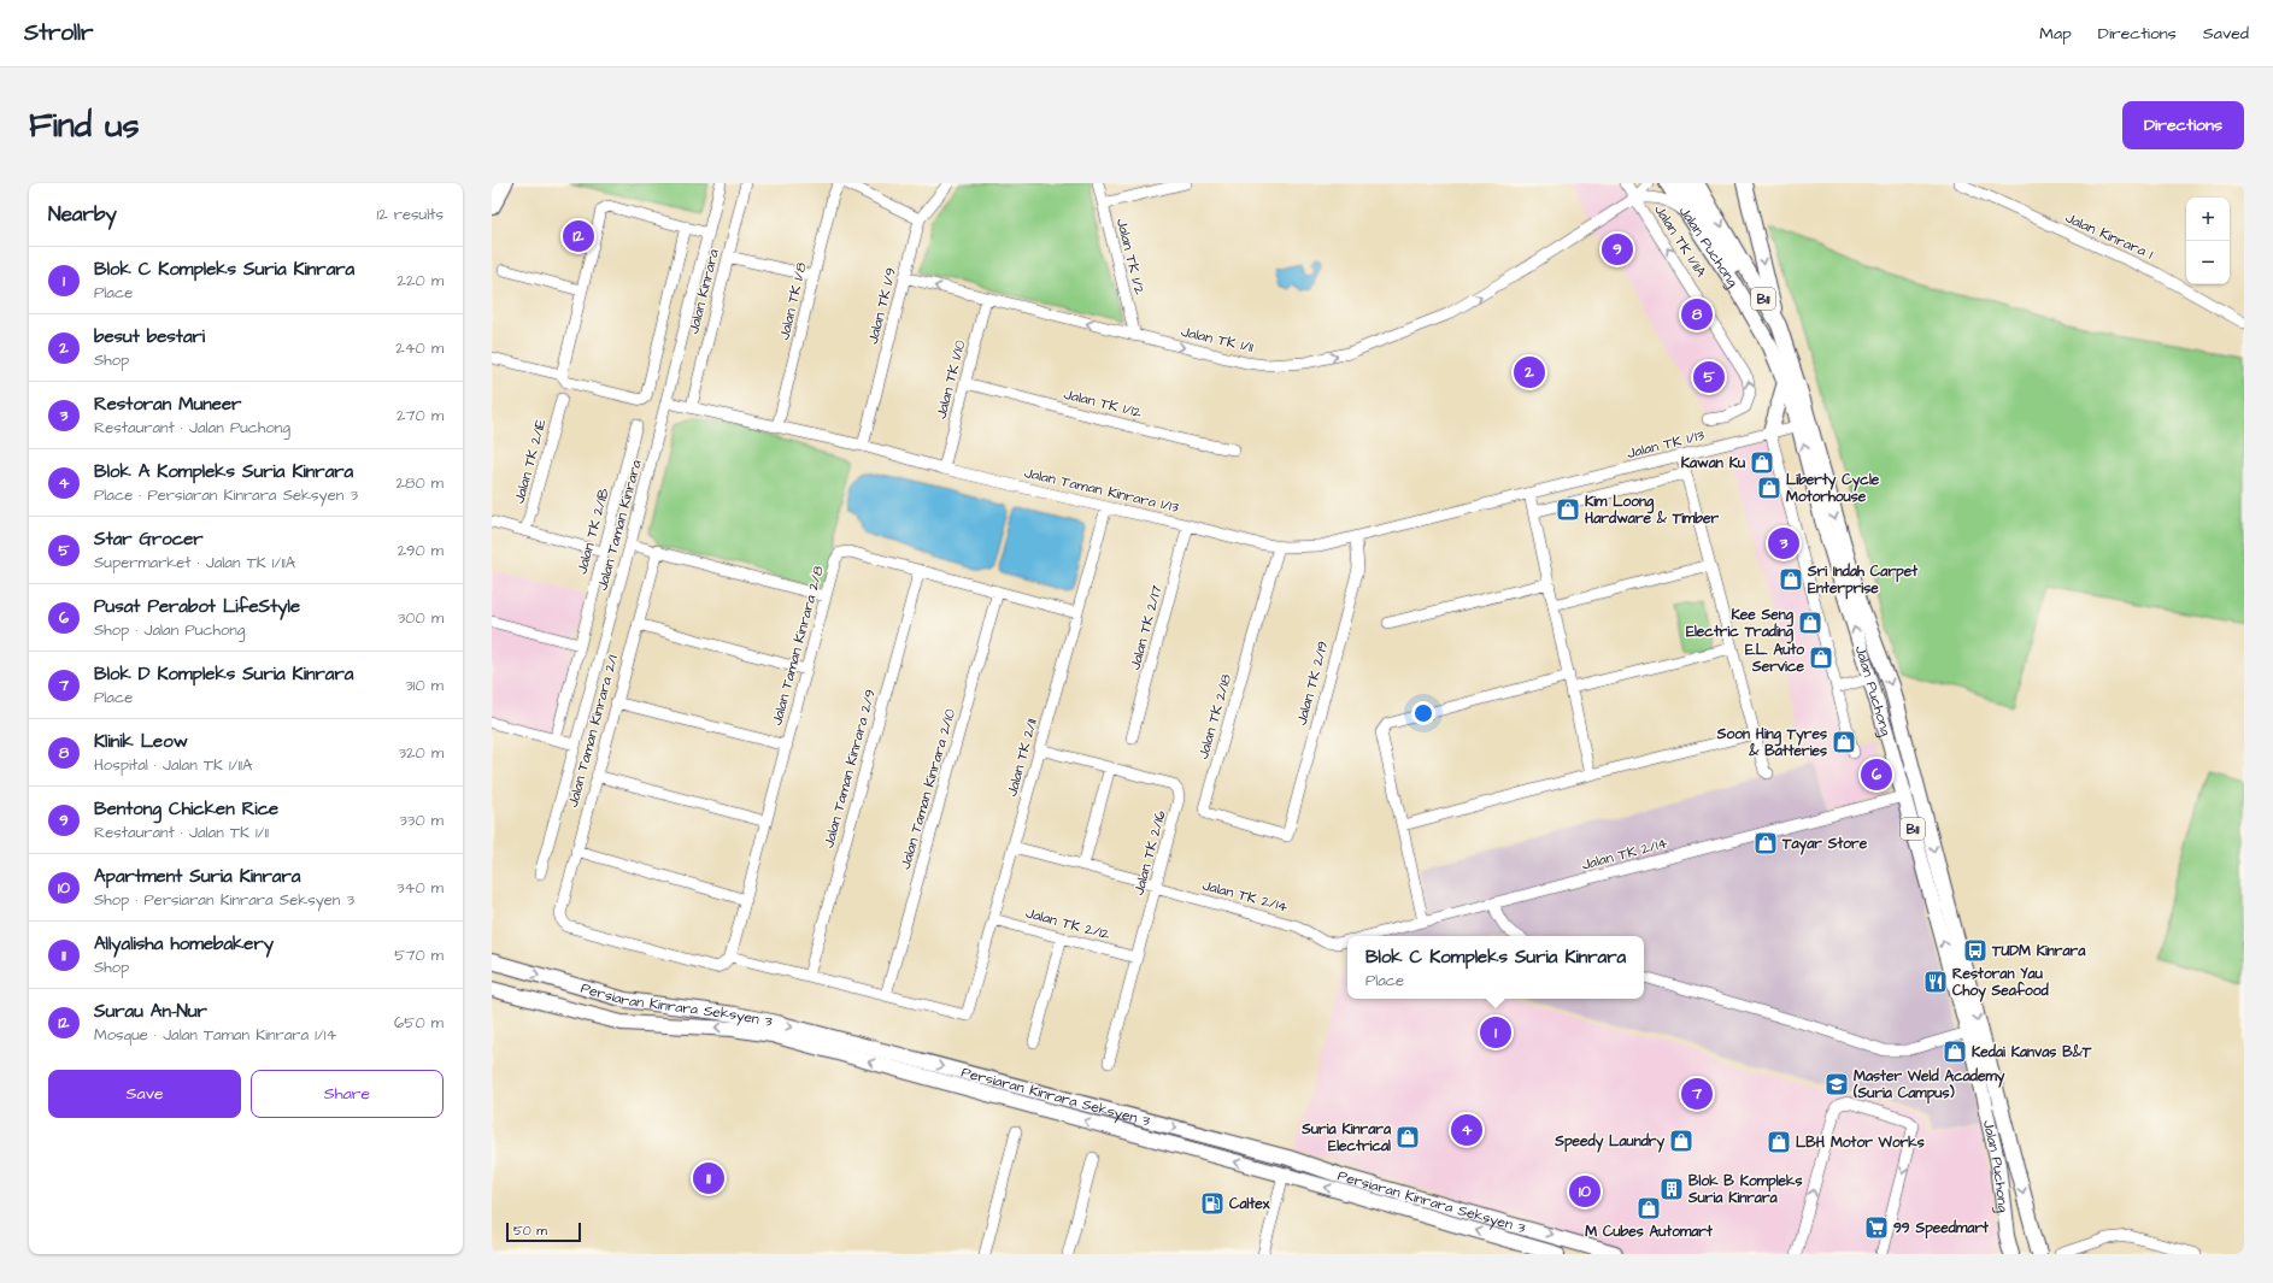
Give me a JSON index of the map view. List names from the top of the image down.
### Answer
{
  "streets": {
    "main road": ["Jalan Puchong", "B11", "Persiaran Kinrara Seksyen 3"],
    "street": [
      "Jalan Kinrara 1",
      "Jalan TK 1/11A",
      "Jalan TK 1/2",
      "Jalan Kinrara",
      "Jalan TK 1/8",
      "Jalan TK 1/9",
      "Jalan TK 1/11",
      "Jalan TK 1/10",
      "Jalan TK 1/12",
      "Jalan TK 1/13",
      "Jalan TK 2/1E",
      "Jalan Taman Kinrara 1/13",
      "Jalan Taman Kinrara",
      "Jalan TK 2/1B",
      "Jalan TK 2/17",
      "Jalan Taman Kinrara 2/8",
      "Jalan TK 2/19",
      "Jalan TK 2/18",
      "Jalan Taman Kinrara 2/1",
      "Jalan TK 2/11",
      "Jalan Taman Kinrara 2/9",
      "Jalan Taman Kinrara 2/10",
      "Jalan TK 2/16",
      "Jalan TK 2/14",
      "Jalan TK 2/12"
    ]
  },
  "crossings": [
    ["Jalan TK 1/11A", "Jalan TK 1/11"],
    ["Jalan Puchong", "Jalan TK 1/13"],
    ["Jalan Puchong", "Jalan TK 2/14"],
    ["Jalan TK 1/2", "Jalan TK 1/11"],
    ["Jalan Kinrara", "Jalan Taman Kinrara 1/13"],
    ["Jalan TK 1/8", "Jalan Taman Kinrara 1/13"],
    ["Jalan TK 1/9", "Jalan TK 1/11"],
    ["Jalan TK 1/9", "Jalan Taman Kinrara 1/13"],
    ["Jalan TK 1/11", "Jalan TK 1/10"],
    ["Jalan TK 1/10", "Jalan TK 1/12"],
    ["Jalan TK 1/10", "Jalan Taman Kinrara 1/13"],
    ["Jalan TK 1/13", "Jalan Taman Kinrara 1/13"],
    ["Jalan Taman Kinrara 1/13", "Jalan Taman Kinrara"],
    ["Jalan Taman Kinrara 1/13", "Jalan TK 2/17"],
    ["Jalan Taman Kinrara 1/13", "Jalan TK 2/19"],
    ["Jalan Taman Kinrara 1/13", "Jalan TK 2/18"],
    ["Jalan Taman Kinrara 1/13", "Jalan TK 2/11"],
    ["Jalan Taman Kinrara 2/8", "Jalan Taman Kinrara 2/1"],
    ["Jalan Taman Kinrara 2/8", "Jalan TK 2/11"],
    ["Jalan Taman Kinrara 2/8", "Jalan Taman Kinrara 2/9"],
    ["Jalan Taman Kinrara 2/8", "Jalan Taman Kinrara 2/10"],
    ["Jalan TK 2/19", "Jalan TK 2/18"],
    ["Jalan TK 2/11", "Jalan Taman Kinrara 2/10"],
    ["Jalan TK 2/11", "Jalan TK 2/16"],
    ["Jalan TK 2/11", "Jalan TK 2/14"],
    ["Jalan TK 2/11", "Jalan TK 2/12"],
    ["Jalan TK 2/16", "Jalan TK 2/14"],
    ["Jalan TK 2/16", "Jalan TK 2/12"]
  ],
  "one_way": ["Jalan TK 1/11A"],
  "places": {
    "shop": [
      "Kawan Ku",
      "Liberty Cycle Motorhouse",
      "Kim Loong Hardware & Timber",
      "Sri Indah Carpet Enterprise",
      "Kee Seng Electric Trading",
      "E.L. Auto Service",
      "Soon Hing Tyres & Batteries",
      "Tayar Store",
      "Kedai Kanvas B&T",
      "Suria Kinrara Electrical",
      "Speedy Laundry",
      "LBH Motor Works",
      "M Cubes Automart"
    ],
    "bus stop": ["TUDM Kinrara"],
    "restaurant": ["Restoran Yau Choy Seafood"],
    "school or university": ["Master Weld Academy (Suria Campus)"],
    "building": ["Blok B Kompleks Suria Kinrara"],
    "fuel station": ["Caltex"],
    "supermarket": ["99 Speedmart"]
  },
  "scale_bar": "50 m",
  "page": {
    "header": "Strollr",
    "nav": ["Map", "Directions", "Saved"],
    "buttons": [
      "Directions",
      ["Save", "Share"]
    ],
    "title": "Find us",
    "heading": ["Nearby", "12 results"],
    "map_buttons": ["+", "−"],
    "pins": [
      "12",
      "9",
      "8",
      "2",
      "5",
      "3",
      "6",
      "1",
      "7",
      "4",
      "11",
      "10"
    ],
    "list": [
      {
        "mark": "1",
        "name": "Blok C Kompleks Suria Kinrara",
        "note": "Place",
        "value": "220 m"
      },
      {
        "mark": "2",
        "name": "besut bestari",
        "note": "Shop",
        "value": "240 m"
      },
      {
        "mark": "3",
        "name": "Restoran Muneer",
        "note": "Restaurant · Jalan Puchong",
        "value": "270 m"
      },
      {
        "mark": "4",
        "name": "Blok A Kompleks Suria Kinrara",
        "note": "Place · Persiaran Kinrara Seksyen 3",
        "value": "280 m"
      },
      {
        "mark": "5",
        "name": "Star Grocer",
        "note": "Supermarket · Jalan TK 1/11A",
        "value": "290 m"
      },
      {
        "mark": "6",
        "name": "Pusat Perabot LifeStyle",
        "note": "Shop · Jalan Puchong",
        "value": "300 m"
      },
      {
        "mark": "7",
        "name": "Blok D Kompleks Suria Kinrara",
        "note": "Place",
        "value": "310 m"
      },
      {
        "mark": "8",
        "name": "Klinik Leow",
        "note": "Hospital · Jalan TK 1/11A",
        "value": "320 m"
      },
      {
        "mark": "9",
        "name": "Bentong Chicken Rice",
        "note": "Restaurant · Jalan TK 1/11",
        "value": "330 m"
      },
      {
        "mark": "10",
        "name": "Apartment Suria Kinrara",
        "note": "Shop · Persiaran Kinrara Seksyen 3",
        "value": "340 m"
      },
      {
        "mark": "11",
        "name": "Allyalisha homebakery",
        "note": "Shop",
        "value": "570 m"
      },
      {
        "mark": "12",
        "name": "Surau An-Nur",
        "note": "Mosque · Jalan Taman Kinrara 1/14",
        "value": "650 m"
      }
    ],
    "popup": ["Blok C Kompleks Suria Kinrara", "Place"],
    "scale": "50 m"
  }
}
